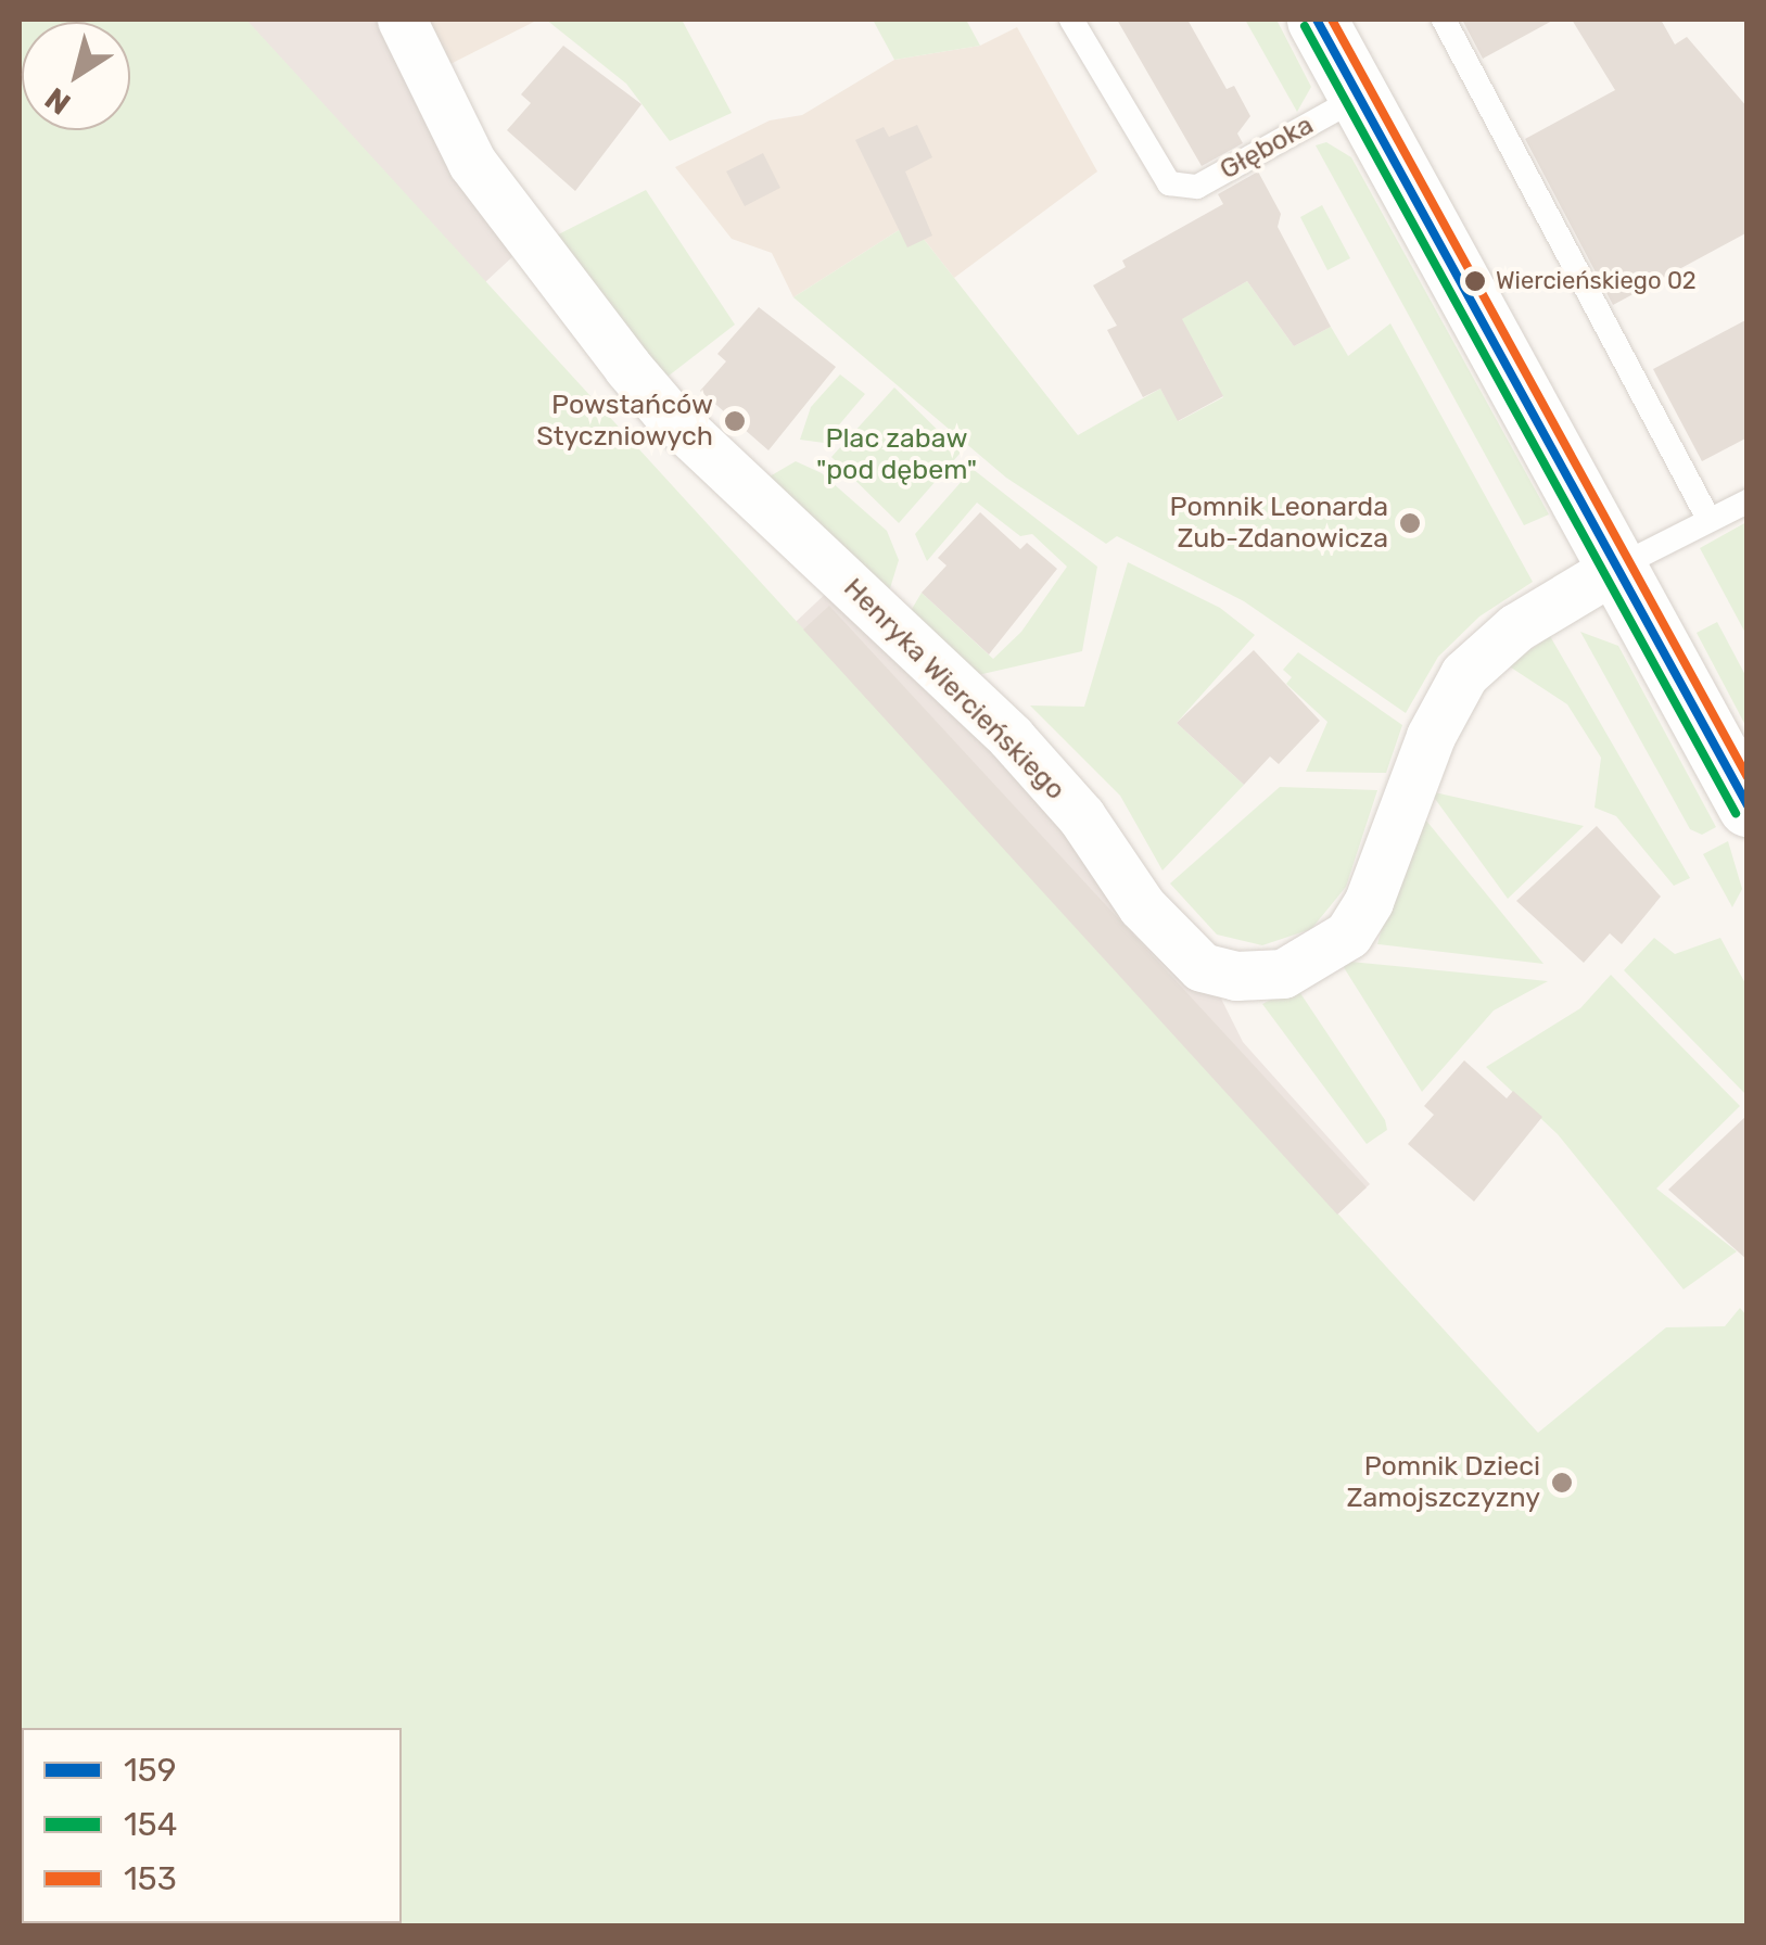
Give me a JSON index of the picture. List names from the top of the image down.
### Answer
{
  "streets": {
    "street": ["Henryka Wiercieńskiego"],
    "lane": ["Głęboka"]
  },
  "parks": ["Plac zabaw \"pod dębem\""],
  "places": [
    "Wiercieńskiego 02",
    "Powstańców Styczniowych",
    "Pomnik Leonarda Zub-Zdanowicza",
    "Pomnik Dzieci Zamojszczyzny"
  ],
  "lines": ["transit line 159", "transit line 153", "transit line 154"],
  "legend": ["159", "154", "153"],
  "north": "bottom left"
}
